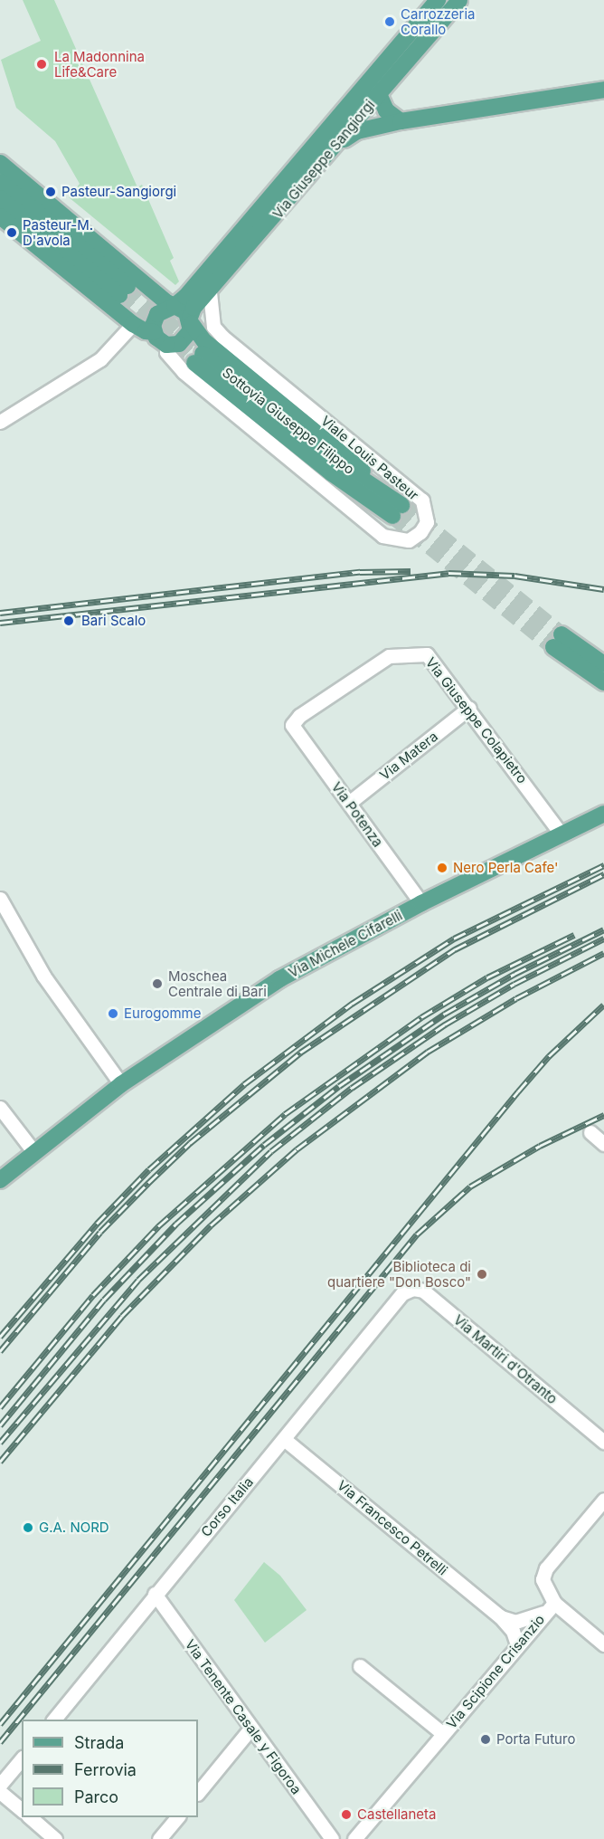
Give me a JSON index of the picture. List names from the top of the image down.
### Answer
{
  "streets": {
    "main road": ["Via Giuseppe Sangiorgi", "Sottovia Giuseppe Filippo", "Via Michele Cifarelli"],
    "street": [
      "Viale Louis Pasteur",
      "Via Giuseppe Colapietro",
      "Via Matera",
      "Via Potenza",
      "Via Martiri d'Otranto",
      "Corso Italia",
      "Via Francesco Petrelli",
      "Via Scipione Crisanzio",
      "Via Tenente Casale y Figoroa"
    ]
  },
  "crossings": [
    ["Via Giuseppe Sangiorgi", "Viale Louis Pasteur"],
    ["Via Giuseppe Colapietro", "Via Matera"],
    ["Via Giuseppe Colapietro", "Via Potenza"],
    ["Via Giuseppe Colapietro", "Via Michele Cifarelli"],
    ["Via Matera", "Via Potenza"],
    ["Via Potenza", "Via Michele Cifarelli"],
    ["Via Martiri d'Otranto", "Corso Italia"],
    ["Corso Italia", "Via Francesco Petrelli"],
    ["Corso Italia", "Via Tenente Casale y Figoroa"],
    ["Via Francesco Petrelli", "Via Scipione Crisanzio"]
  ],
  "places": [
    "Carrozzeria Corallo",
    "La Madonnina Life&Care",
    "Pasteur-Sangiorgi",
    "Pasteur-M. D'avola",
    "Bari Scalo",
    "Nero Perla Cafe'",
    "Moschea Centrale di Bari",
    "Eurogomme",
    "Biblioteca di quartiere \"Don Bosco\"",
    "G.A. NORD",
    "Porta Futuro",
    "Castellaneta"
  ],
  "legend": ["Strada", "Ferrovia", "Parco"]
}
